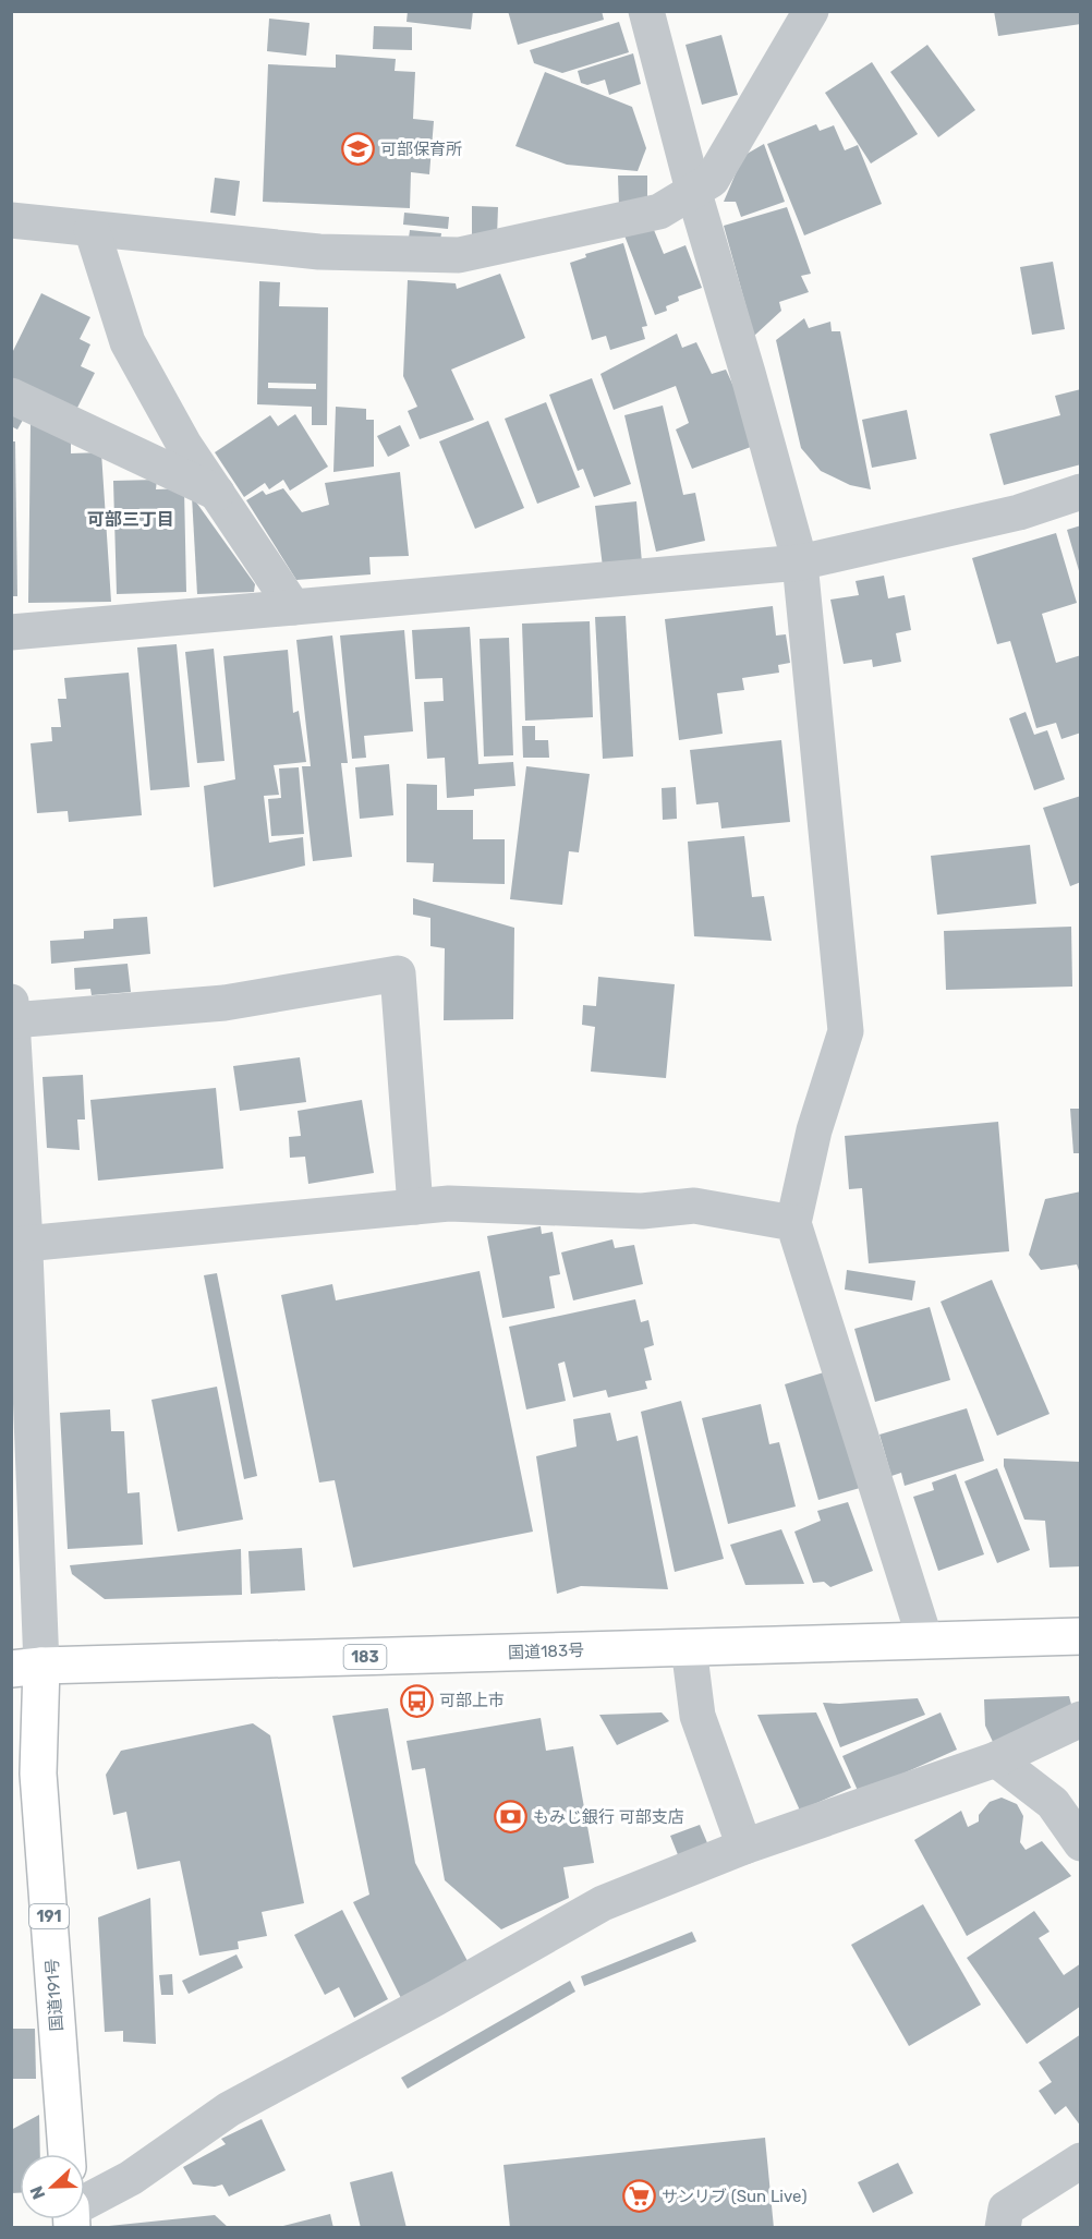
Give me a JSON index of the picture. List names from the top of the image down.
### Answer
{
  "streets": {
    "highway": [
      "国道183号",
      "183",
      "191",
      "国道191号"
    ]
  },
  "crossings": [
    ["国道183号", "国道191号"]
  ],
  "districts": ["可部三丁目"],
  "places": {
    "school or university": ["可部保育所"],
    "bus stop": ["可部上市"],
    "bank": ["もみじ銀行 可部支店"],
    "supermarket": ["サンリブ (Sun Live)"]
  },
  "north": "left"
}
